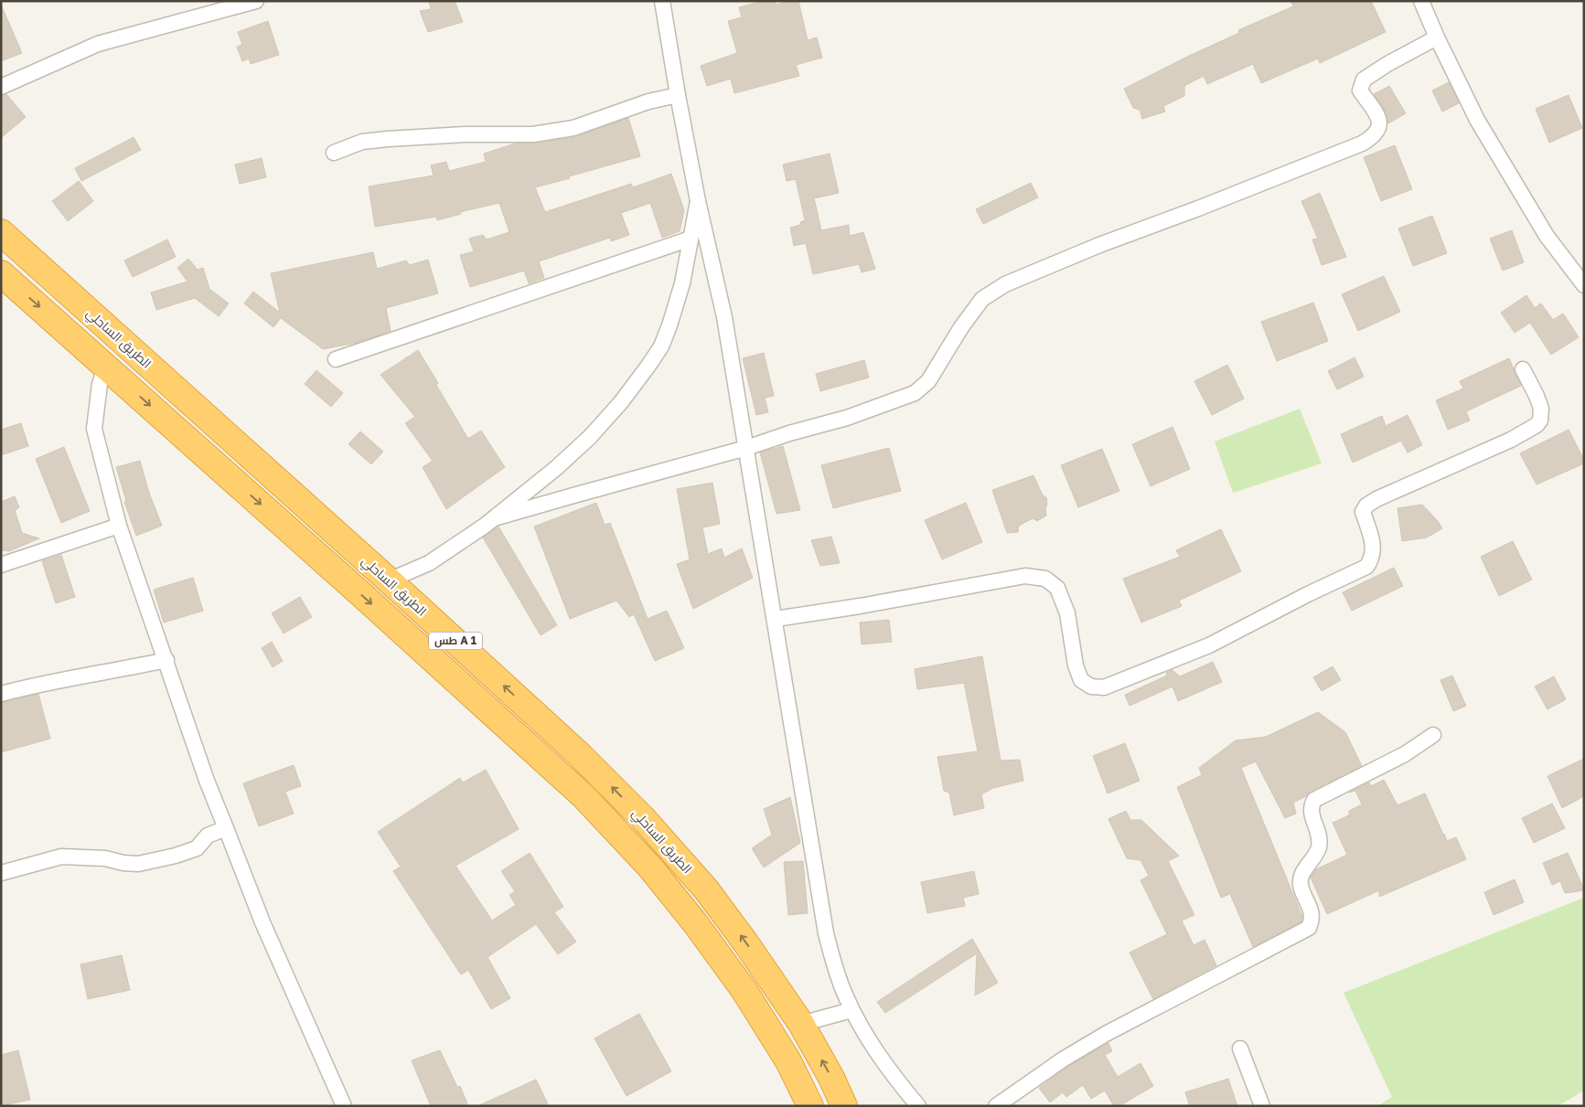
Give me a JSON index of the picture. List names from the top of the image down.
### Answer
{
  "streets": {
    "highway": ["الطريق الساحلي", "طس A 1"]
  }
}
